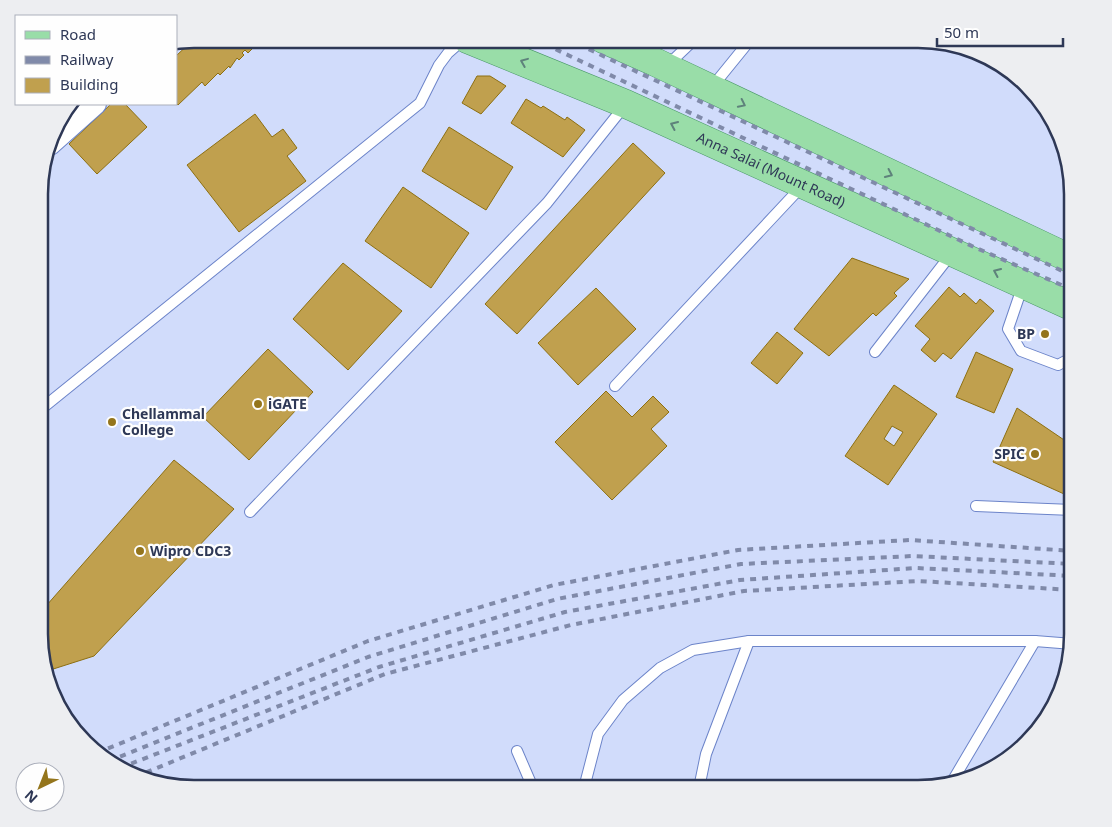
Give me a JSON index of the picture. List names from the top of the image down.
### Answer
{
  "streets": {
    "main road": ["Anna Salai (Mount Road)"]
  },
  "places": [
    "BP",
    "iGATE",
    "Chellammal College",
    "SPIC",
    "Wipro CDC3"
  ],
  "legend": ["Road", "Railway", "Building"],
  "scale_bar": "50 m",
  "north": "bottom left"
}
